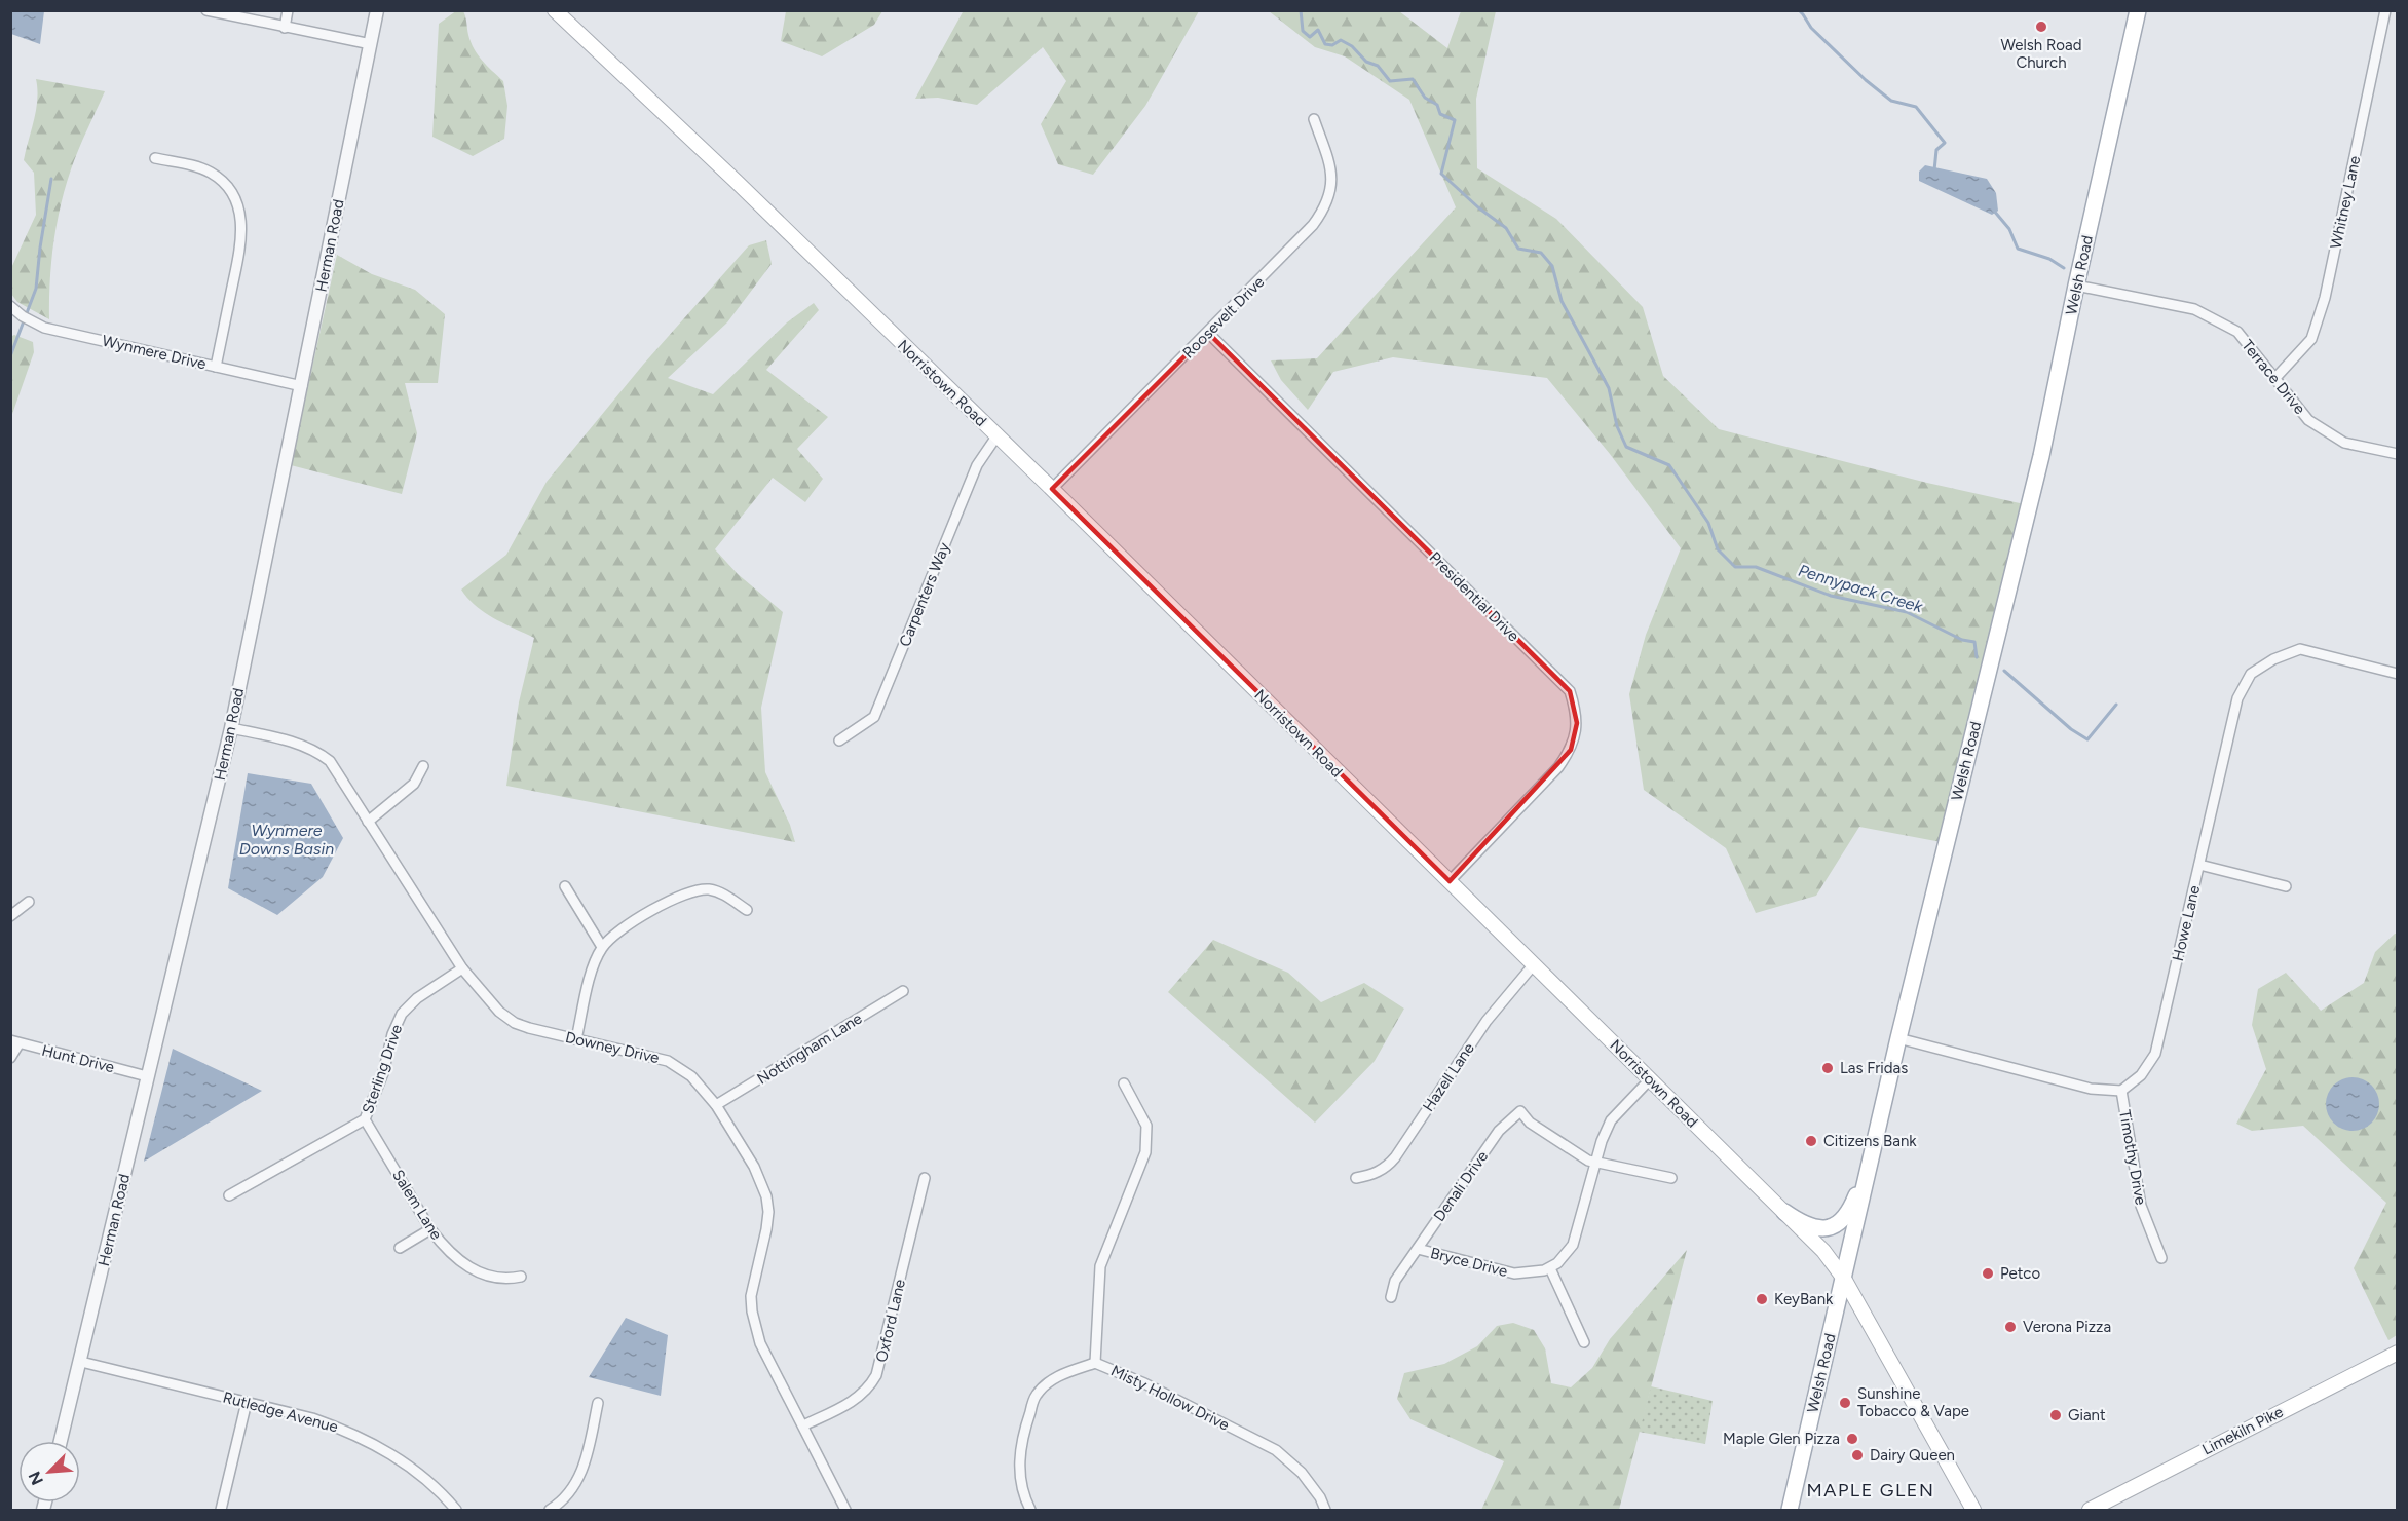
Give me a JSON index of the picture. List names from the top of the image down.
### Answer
{
  "streets": {
    "main road": ["Welsh Road", "Norristown Road", "Limekiln Pike"],
    "street": [
      "Whitney Lane",
      "Herman Road",
      "Roosevelt Drive",
      "Wynmere Drive",
      "Terrace Drive",
      "Carpenters Way",
      "Presidential Drive",
      "Howe Lane",
      "Downey Drive",
      "Nottingham Lane",
      "Hunt Drive",
      "Sterling Drive",
      "Hazell Lane",
      "Timothy Drive",
      "Denali Drive",
      "Salem Lane",
      "Bryce Drive",
      "Oxford Lane",
      "Misty Hollow Drive",
      "Rutledge Avenue"
    ]
  },
  "crossings": [
    ["Whitney Lane", "Terrace Drive"],
    ["Herman Road", "Wynmere Drive"],
    ["Herman Road", "Downey Drive"],
    ["Herman Road", "Hunt Drive"],
    ["Herman Road", "Rutledge Avenue"],
    ["Welsh Road", "Terrace Drive"],
    ["Welsh Road", "Norristown Road"],
    ["Roosevelt Drive", "Norristown Road"],
    ["Roosevelt Drive", "Presidential Drive"],
    ["Norristown Road", "Carpenters Way"],
    ["Norristown Road", "Presidential Drive"],
    ["Norristown Road", "Hazell Lane"],
    ["Howe Lane", "Timothy Drive"],
    ["Downey Drive", "Nottingham Lane"],
    ["Downey Drive", "Sterling Drive"],
    ["Downey Drive", "Oxford Lane"],
    ["Sterling Drive", "Salem Lane"],
    ["Denali Drive", "Bryce Drive"]
  ],
  "districts": ["MAPLE GLEN"],
  "water": ["Pennypack Creek", "Wynmere Downs Basin"],
  "places": [
    "Welsh Road Church",
    "Las Fridas",
    "Citizens Bank",
    "Petco",
    "KeyBank",
    "Verona Pizza",
    "Sunshine Tobacco & Vape",
    "Giant",
    "Maple Glen Pizza",
    "Dairy Queen"
  ],
  "north": "bottom left"
}
